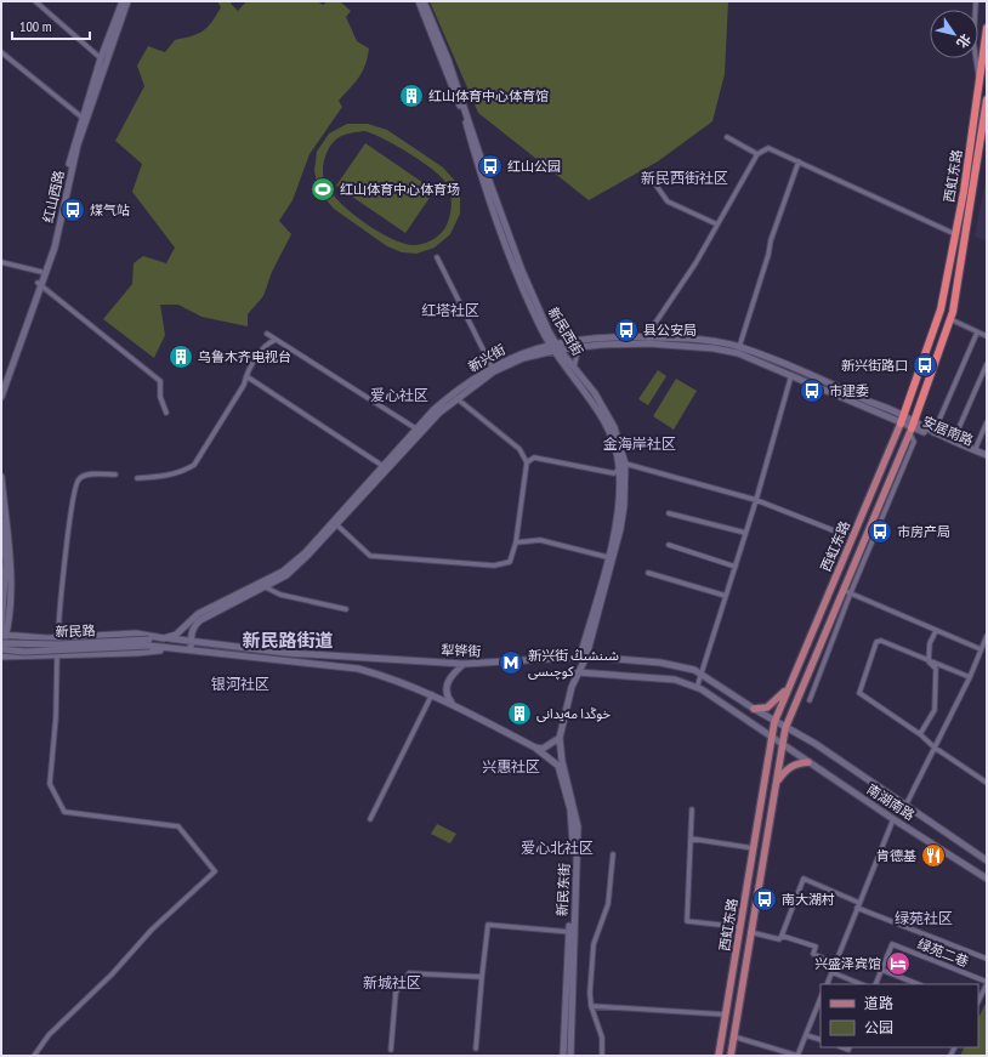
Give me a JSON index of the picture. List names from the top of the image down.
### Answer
{
  "streets": {
    "highway": ["西虹东路"],
    "main road": [
      "红山西路",
      "新民西街",
      "新兴街",
      "安居南路",
      "新民路",
      "犁铧街",
      "南湖南路",
      "新民东街"
    ],
    "street": ["绿苑二巷"]
  },
  "crossings": [
    ["西虹东路", "新兴街"],
    ["西虹东路", "安居南路"],
    ["西虹东路", "犁铧街"],
    ["西虹东路", "南湖南路"],
    ["新民西街", "新兴街"],
    ["新民西街", "犁铧街"],
    ["新民西街", "新民东街"],
    ["新兴街", "安居南路"],
    ["新兴街", "犁铧街"],
    ["新民路", "犁铧街"],
    ["犁铧街", "南湖南路"]
  ],
  "districts": [
    "新民西街社区",
    "红塔社区",
    "爱心社区",
    "金海岸社区",
    "新民路街道",
    "银河社区",
    "兴惠社区",
    "爱心北社区",
    "绿苑社区",
    "新城社区"
  ],
  "places": {
    "building": ["红山体育中心体育馆", "乌鲁木齐电视台", "خوڭدا مەيدانى"],
    "bus stop": [
      "红山公园",
      "煤气站",
      "县公安局",
      "新兴街路口",
      "市建委",
      "市房产局",
      "南大湖村"
    ],
    "sports": ["红山体育中心体育场"],
    "metro station": ["新兴街 شىنشىڭ كوچىسى"],
    "restaurant": ["肯德基"],
    "hotel": ["兴盛泽宾馆"]
  },
  "legend": ["道路", "公园"],
  "scale_bar": "100 m",
  "north": "bottom right"
}
